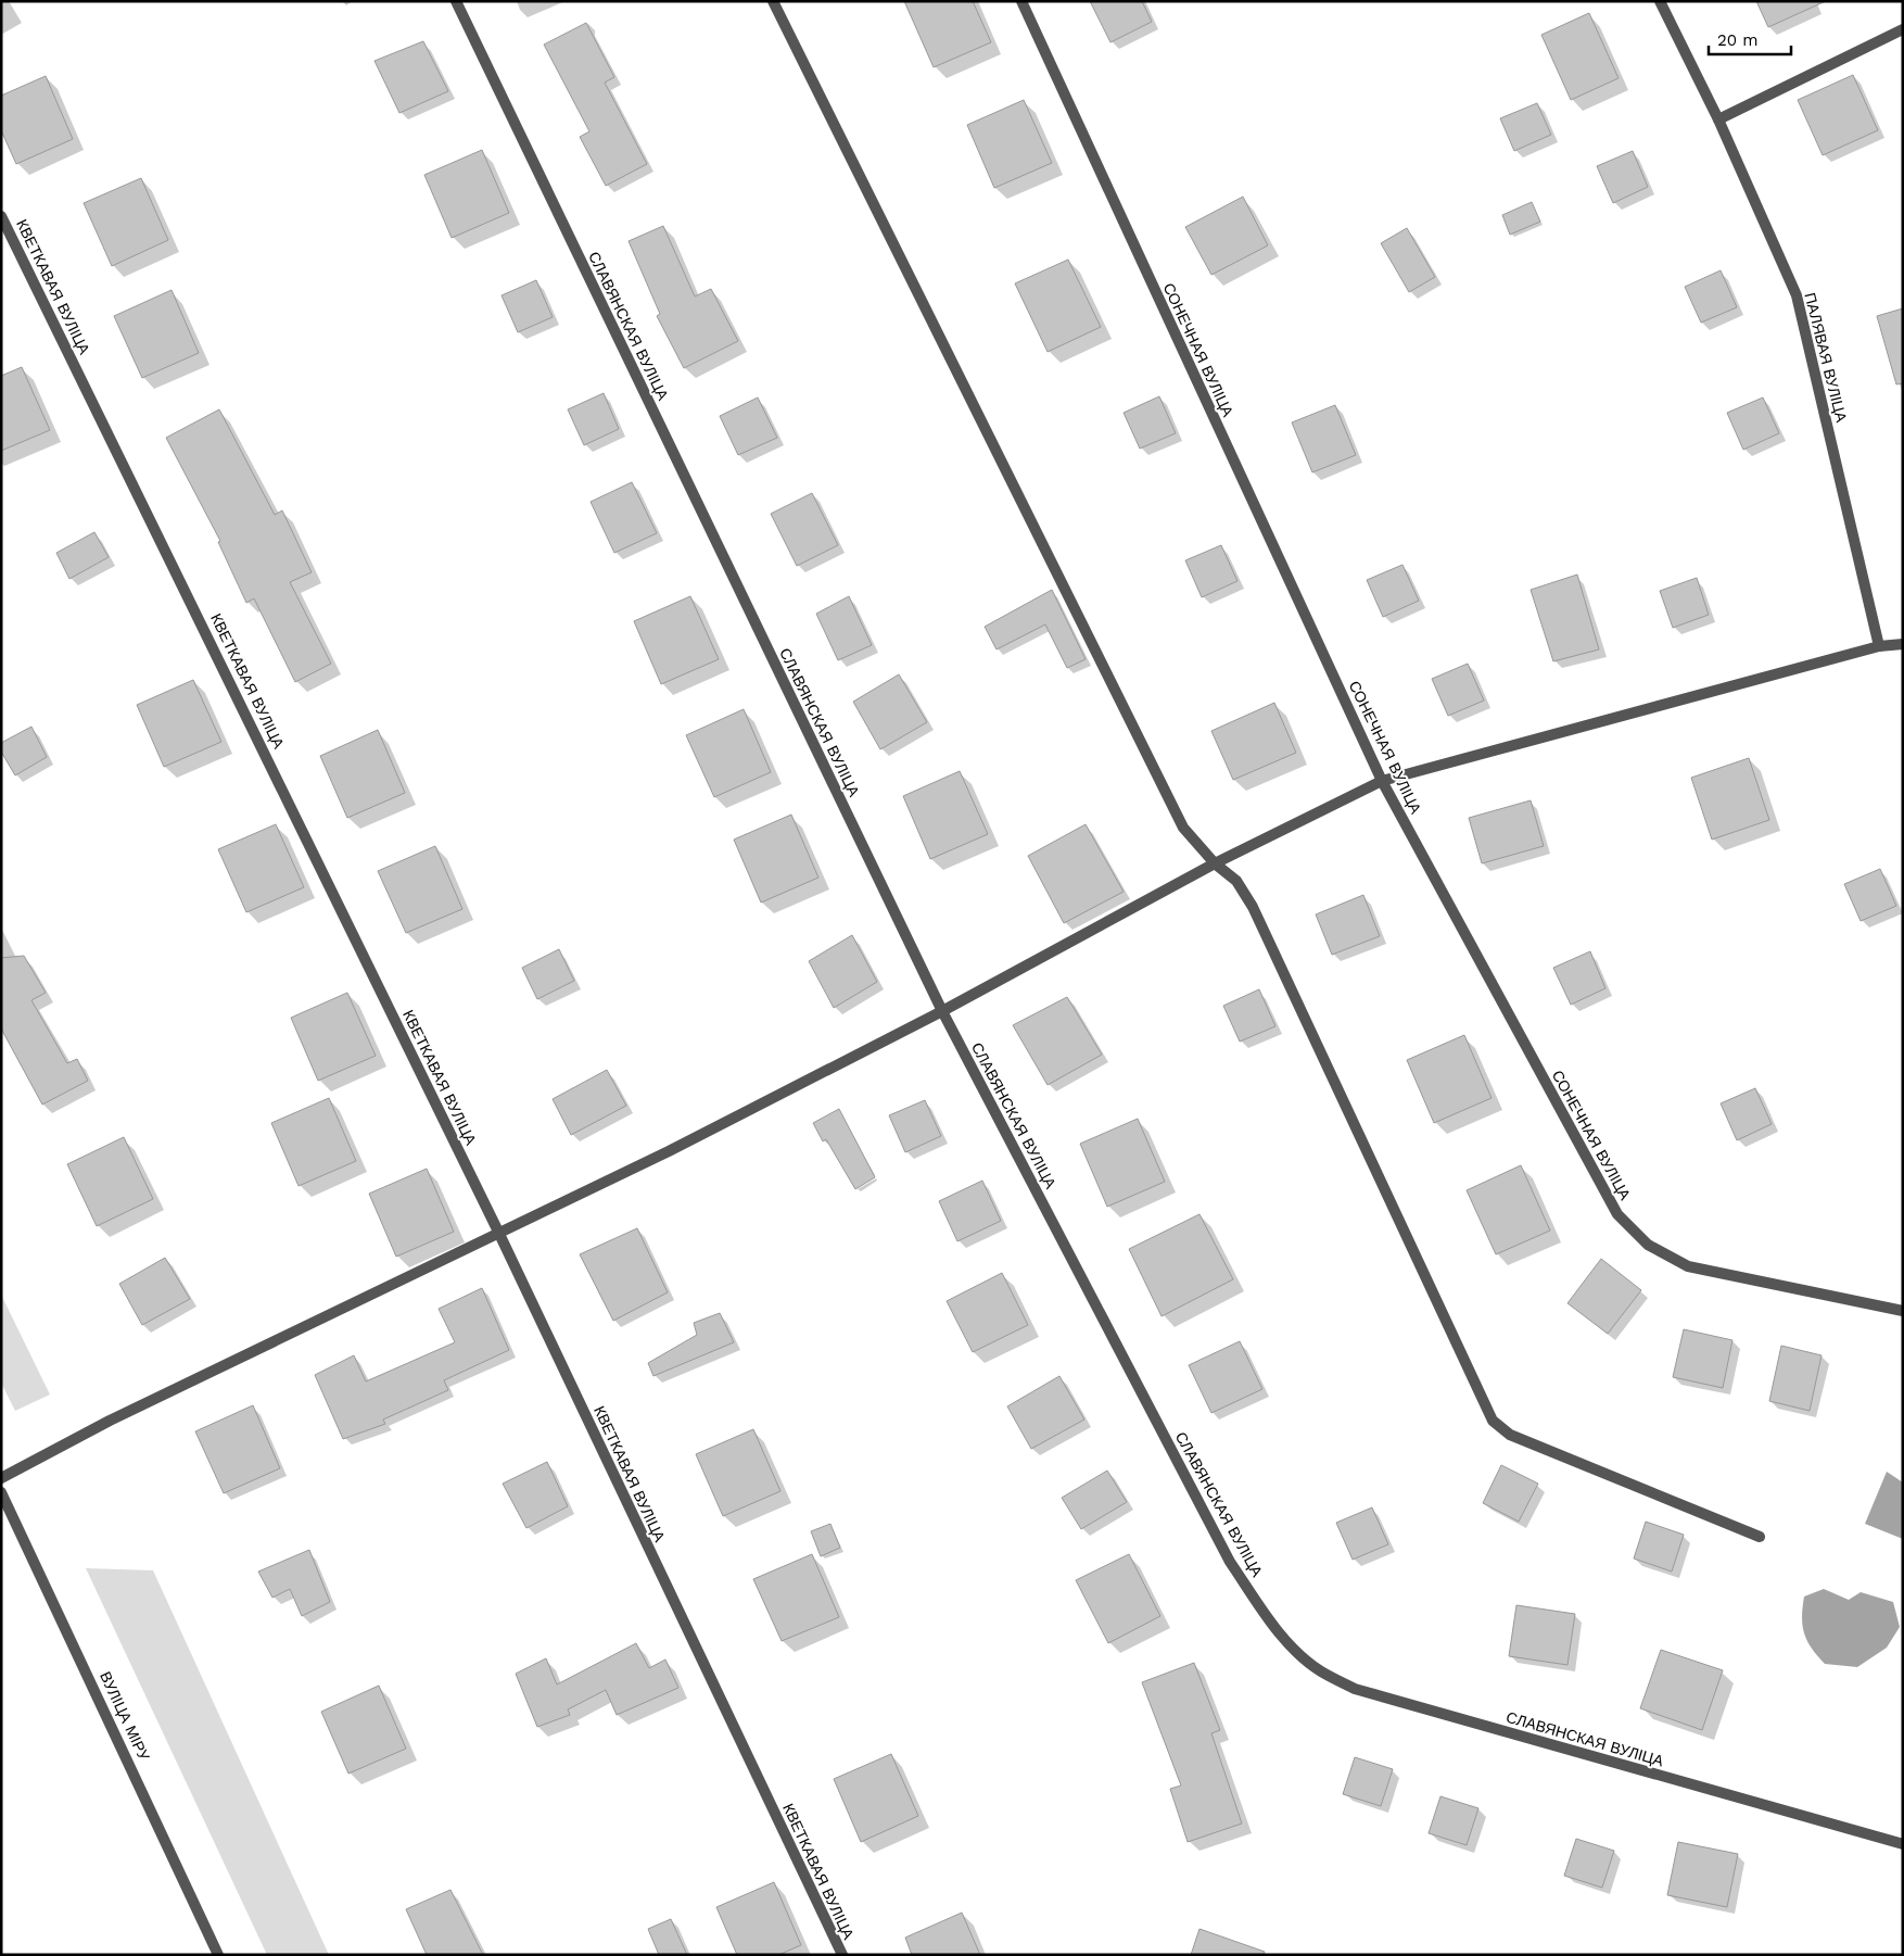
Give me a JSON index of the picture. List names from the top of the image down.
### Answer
{
  "streets": {
    "street": [
      "КВЕТКАВАЯ ВУЛІЦА",
      "СЛАВЯНСКАЯ ВУЛІЦА",
      "СОНЕЧНАЯ ВУЛІЦА",
      "ПАЛЯВАЯ ВУЛІЦА",
      "ВУЛІЦА МІРУ"
    ]
  },
  "scale_bar": "20 m"
}
